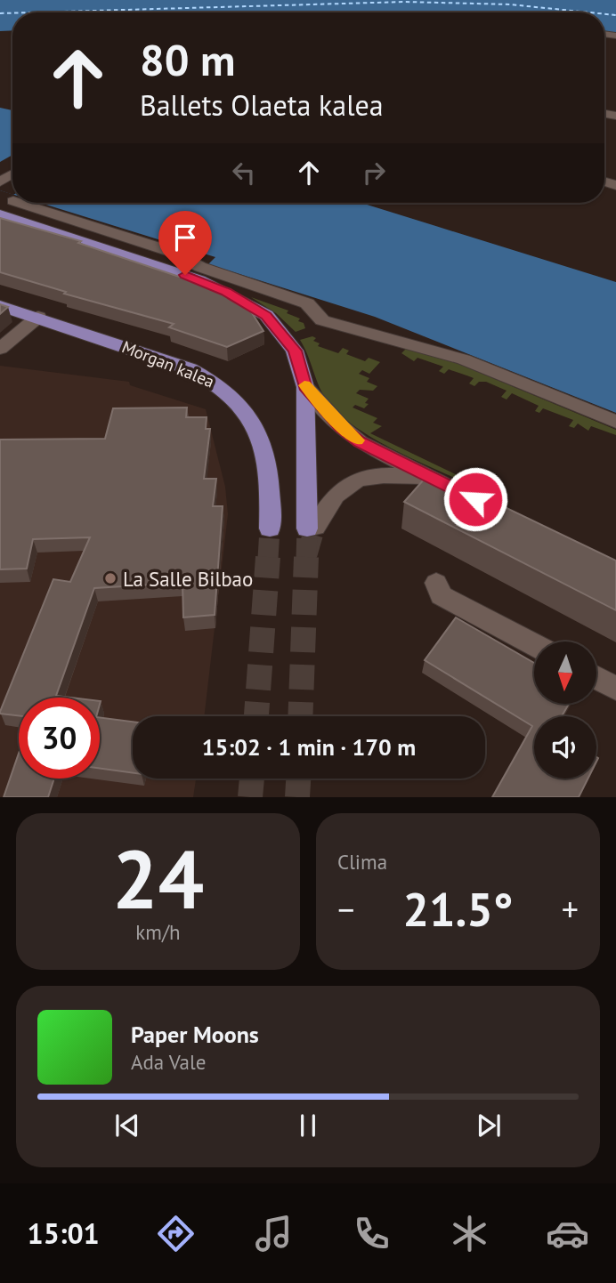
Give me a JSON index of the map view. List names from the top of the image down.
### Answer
{
  "streets": {
    "main road": ["Morgan kalea"]
  },
  "places": ["La Salle Bilbao"],
  "north": "bottom",
  "page": {
    "turn": ["80 m", "Ballets Olaeta kalea"],
    "limit": "30",
    "trip": "15:02 · 1 min · 170 m",
    "tile": [
      ["24", "km/h"],
      "Clima"
    ],
    "heat": ["−", "21.5°", "+"],
    "song": ["Paper Moons", "Ada Vale"],
    "tabs": "15:01"
  }
}
